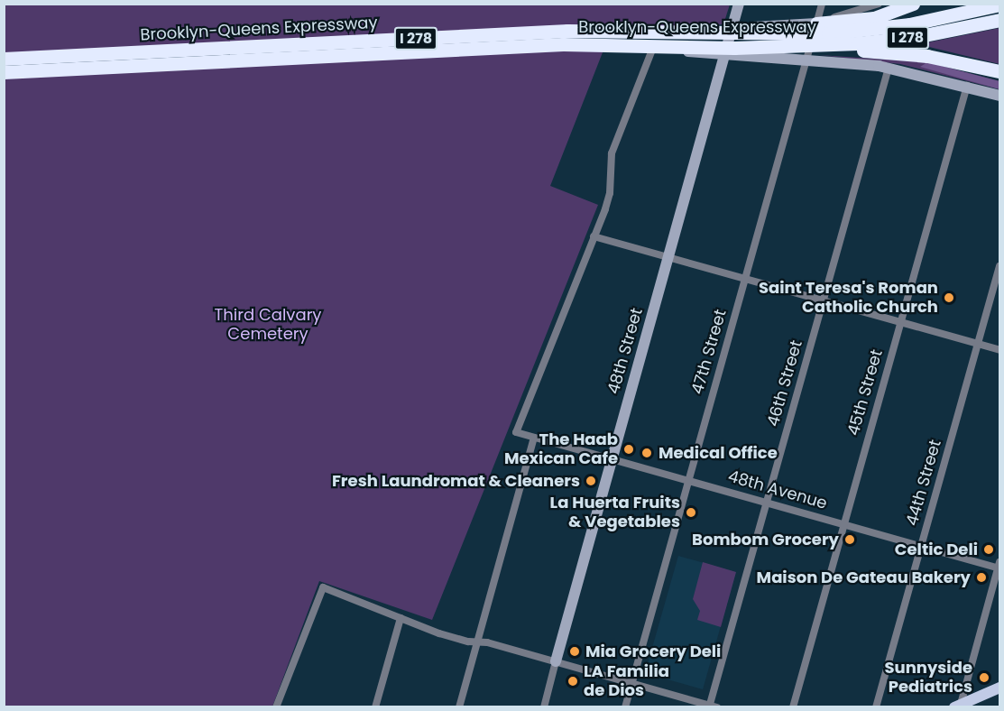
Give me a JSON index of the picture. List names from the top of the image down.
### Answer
{
  "streets": {
    "highway": ["Brooklyn-Queens Expressway", "I 278"],
    "main road": ["48th Street"],
    "street": [
      "47th Street",
      "46th Street",
      "45th Street",
      "44th Street",
      "48th Avenue"
    ]
  },
  "crossings": [
    ["Brooklyn-Queens Expressway", "48th Street"],
    ["Brooklyn-Queens Expressway", "47th Street"],
    ["Brooklyn-Queens Expressway", "46th Street"],
    ["Brooklyn-Queens Expressway", "45th Street"],
    ["48th Street", "48th Avenue"],
    ["47th Street", "48th Avenue"],
    ["46th Street", "48th Avenue"],
    ["45th Street", "48th Avenue"],
    ["44th Street", "48th Avenue"]
  ],
  "parks": ["Third Calvary Cemetery"],
  "places": [
    "Saint Teresa's Roman Catholic Church",
    "The Haab Mexican Cafe",
    "Medical Office",
    "Fresh Laundromat & Cleaners",
    "La Huerta Fruits & Vegetables",
    "Bombom Grocery",
    "Celtic Deli",
    "Maison De Gateau Bakery",
    "Mia Grocery Deli",
    "Sunnyside Pediatrics",
    "LA Familia de Dios"
  ]
}
